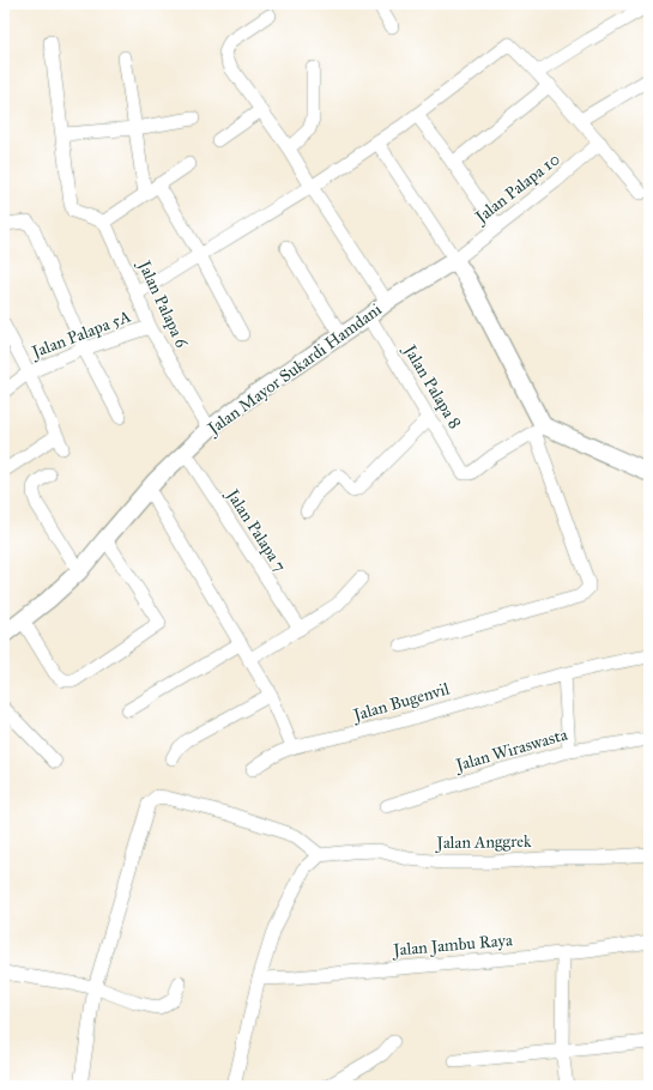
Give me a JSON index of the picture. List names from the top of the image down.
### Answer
{
  "streets": {
    "street": [
      "Jalan Palapa 10",
      "Jalan Palapa 6",
      "Jalan Palapa 5A",
      "Jalan Mayor Sukardi Hamdani",
      "Jalan Palapa 8",
      "Jalan Palapa 7",
      "Jalan Bugenvil",
      "Jalan Wiraswasta",
      "Jalan Anggrek",
      "Jalan Jambu Raya"
    ]
  },
  "crossings": [
    ["Jalan Palapa 10", "Jalan Mayor Sukardi Hamdani"],
    ["Jalan Palapa 6", "Jalan Palapa 5A"],
    ["Jalan Palapa 6", "Jalan Mayor Sukardi Hamdani"],
    ["Jalan Mayor Sukardi Hamdani", "Jalan Palapa 8"],
    ["Jalan Mayor Sukardi Hamdani", "Jalan Palapa 7"]
  ]
}
